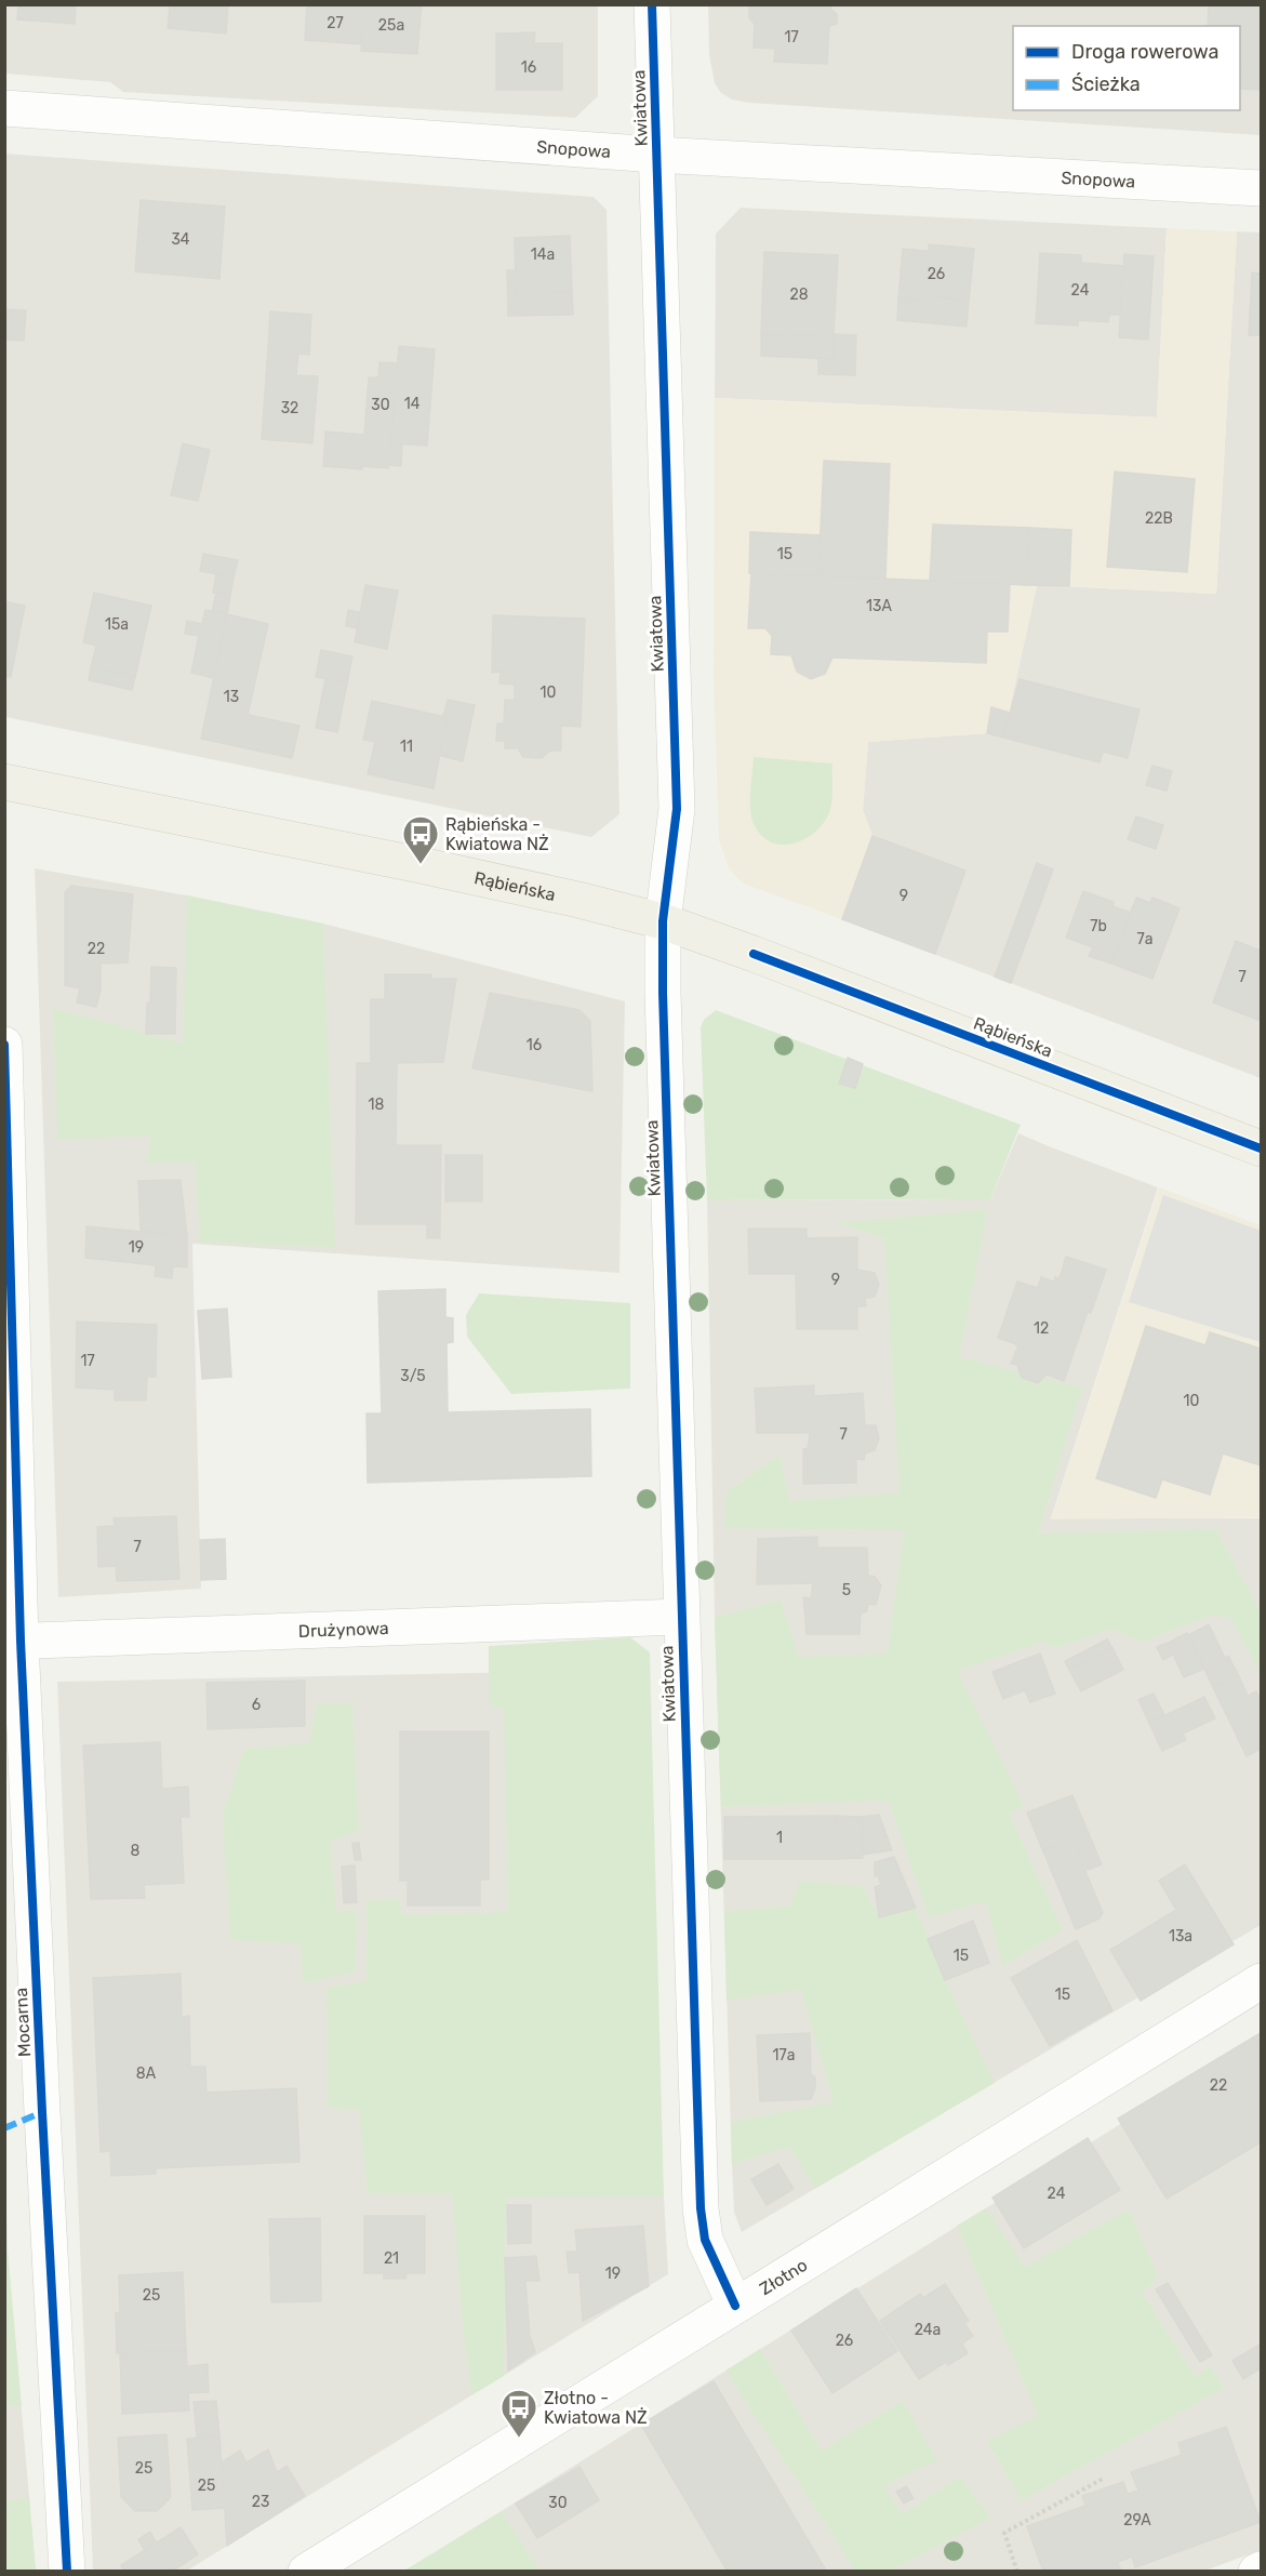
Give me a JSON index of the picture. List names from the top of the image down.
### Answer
{
  "streets": {
    "main road": ["Rąbieńska"],
    "street": [
      "Kwiatowa",
      "Snopowa",
      "Drużynowa",
      "Mocarna",
      "Złotno"
    ]
  },
  "crossings": [
    ["Kwiatowa", "Snopowa"],
    ["Kwiatowa", "Rąbieńska"],
    ["Kwiatowa", "Drużynowa"],
    ["Kwiatowa", "Złotno"],
    ["Drużynowa", "Mocarna"]
  ],
  "places": {
    "bus stop": ["Rąbieńska - Kwiatowa NŻ", "Złotno - Kwiatowa NŻ"]
  },
  "house_numbers": [
    "27",
    "25a",
    "17",
    "16",
    "34",
    "14a",
    "26",
    "24",
    "28",
    "14",
    "30",
    "32",
    "22B",
    "15",
    "13A",
    "15a",
    "10",
    "13",
    "11",
    "9",
    "7b",
    "7a",
    "22",
    "7",
    "16",
    "18",
    "19",
    "9",
    "12",
    "17",
    "3/5",
    "10",
    "7",
    "7",
    "5",
    "6",
    "1",
    "8",
    "13a",
    "15",
    "15",
    "17a",
    "8A",
    "22",
    "24",
    "21",
    "19",
    "25",
    "24a",
    "26",
    "25",
    "25",
    "23",
    "30",
    "29A"
  ],
  "legend": ["Droga rowerowa", "Ścieżka"]
}
